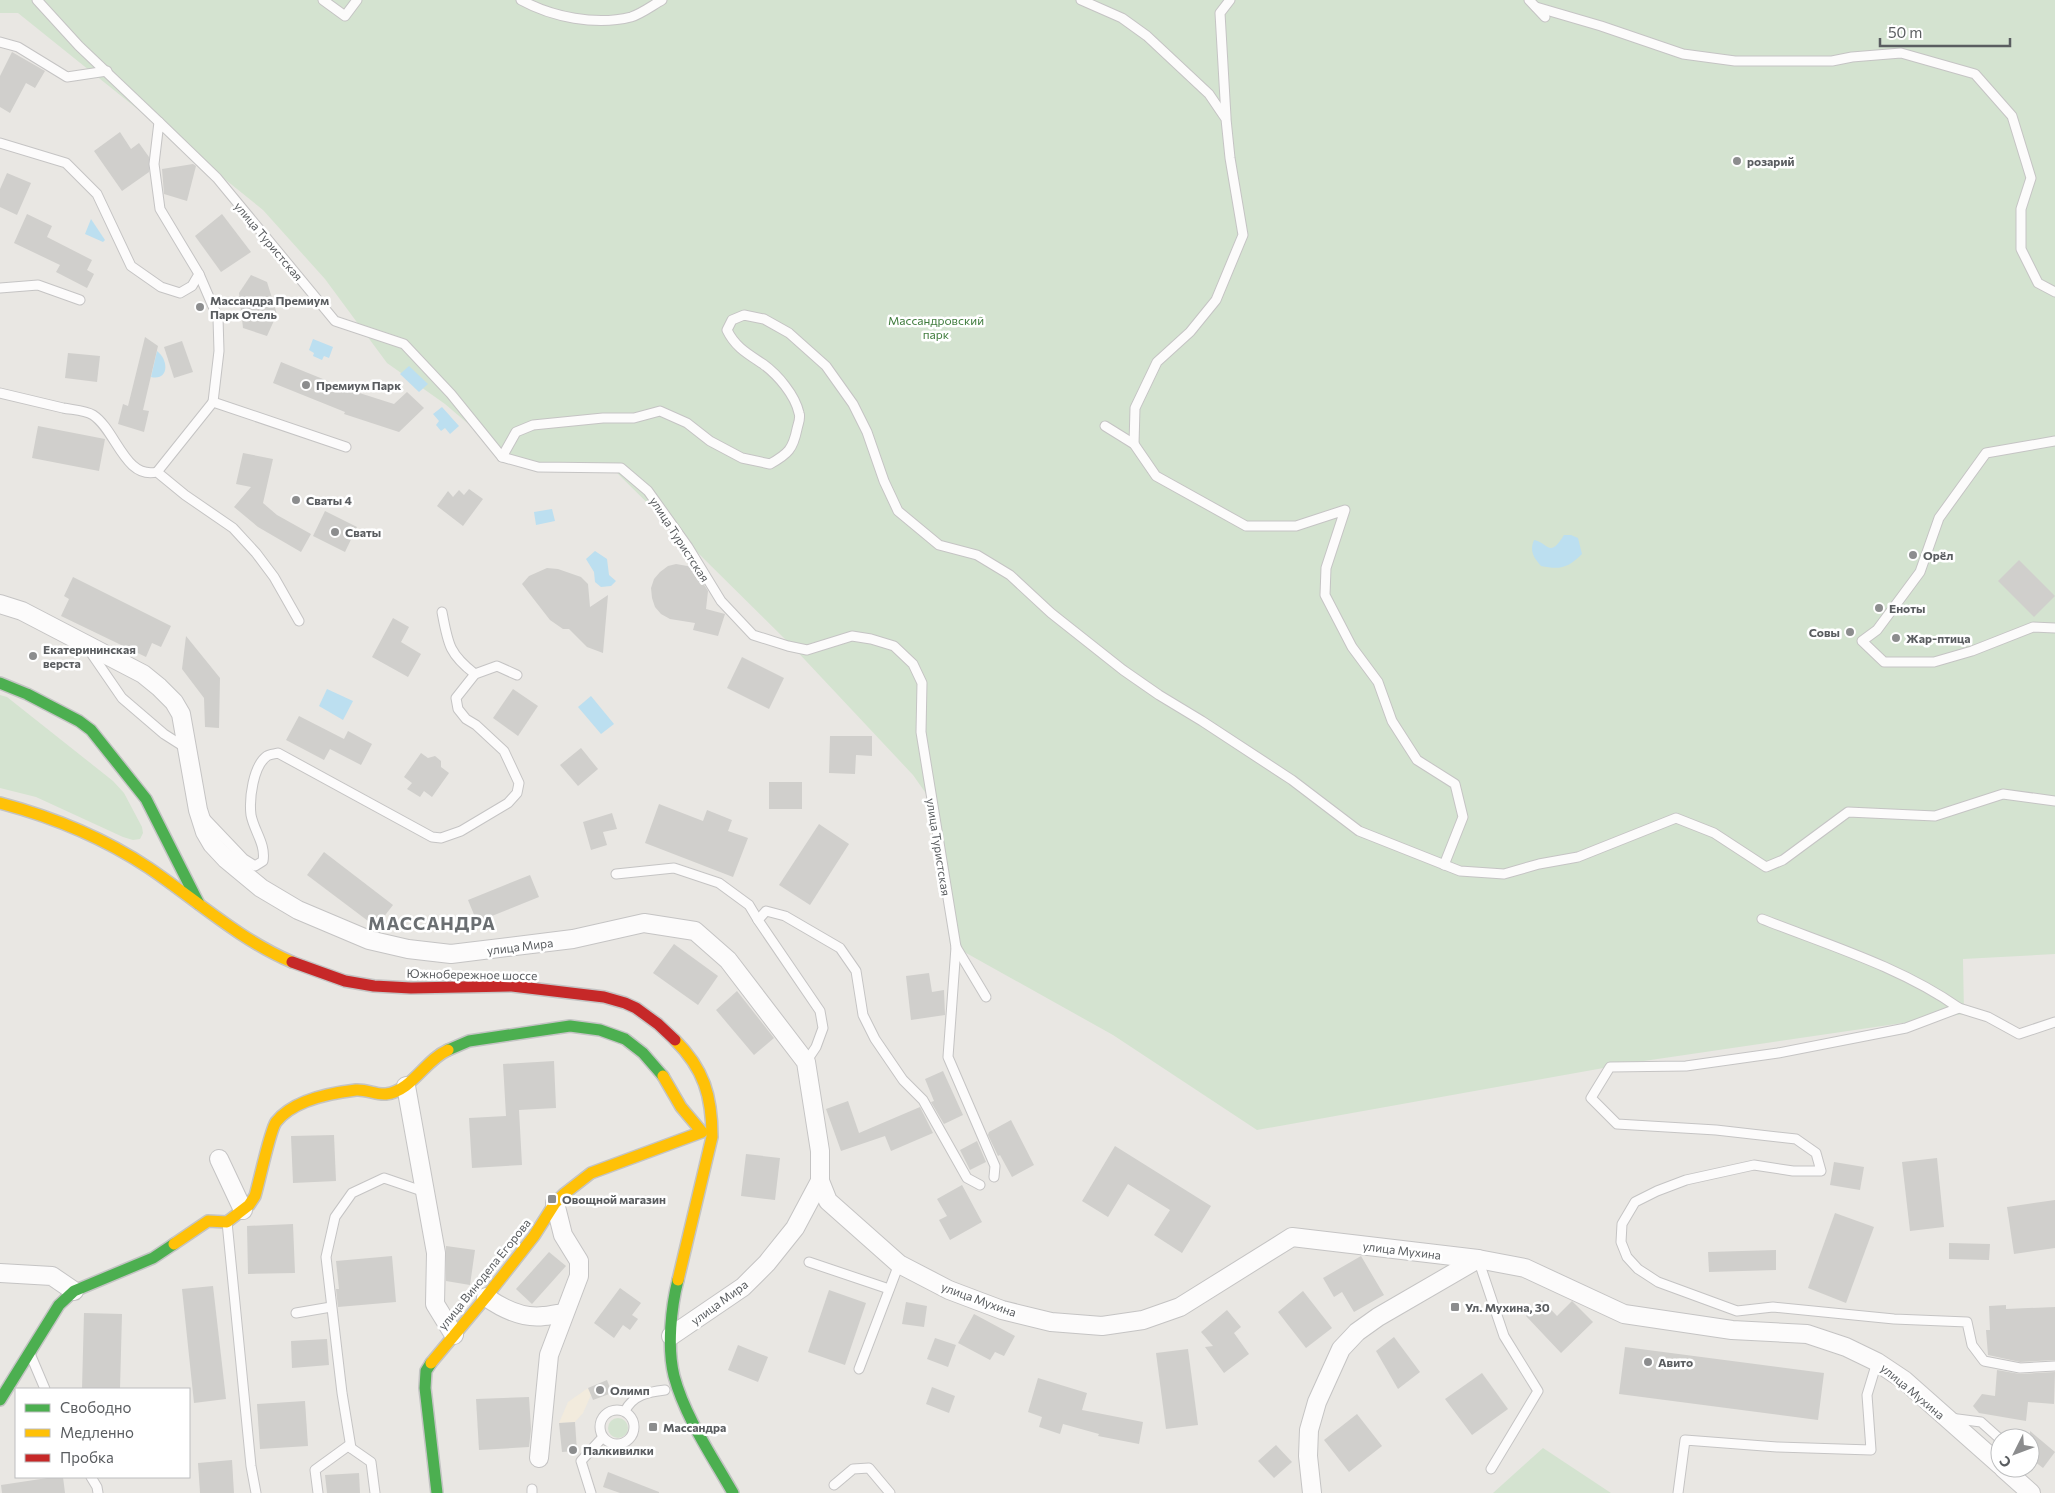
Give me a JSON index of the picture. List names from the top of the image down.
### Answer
{
  "streets": {
    "main road": ["Южнобережное шоссе", "улица Винодела Егорова"],
    "street": ["улица Мира", "улица Мухина"],
    "lane": ["улица Туристская"]
  },
  "crossings": [
    ["улица Мира", "Южнобережное шоссе"],
    ["улица Мира", "улица Мухина"]
  ],
  "districts": ["МАССАНДРА"],
  "parks": ["Массандровский парк"],
  "places": {
    "other": [
      "розарий",
      "Массандра Премиум Парк Отель",
      "Премиум Парк",
      "Сваты 4",
      "Сваты",
      "Орёл",
      "Еноты",
      "Совы",
      "Жар-птица",
      "Екатерининская верста",
      "Авито",
      "Олимп",
      "Палкивилки"
    ],
    "transit": ["Овощной магазин", "Ул. Мухина, 30", "Массандра"]
  },
  "legend": ["Свободно", "Медленно", "Пробка"],
  "scale_bar": "50 m",
  "north": "bottom left"
}
